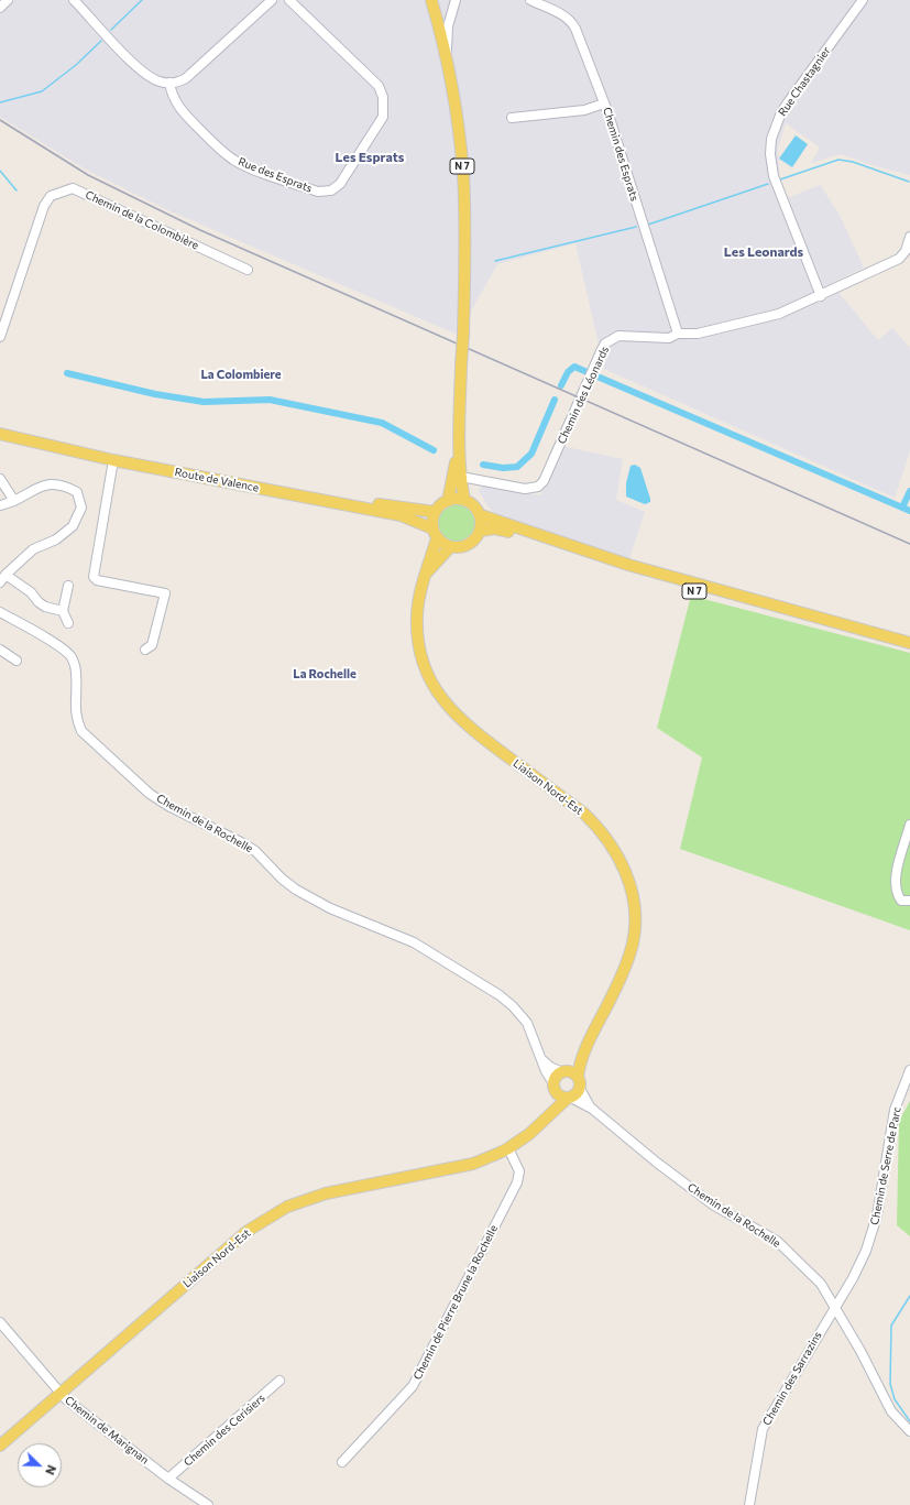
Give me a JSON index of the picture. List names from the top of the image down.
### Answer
{
  "streets": {
    "main road": ["N 7", "Route de Valence", "Liaison Nord-Est"],
    "street": [
      "Rue Chastagnier",
      "Chemin des Esprats",
      "Rue des Esprats",
      "Chemin de la Colombière",
      "Chemin des Léonards",
      "Chemin de la Rochelle",
      "Chemin de Serre de Parc",
      "Chemin de Pierre Brune la Rochelle",
      "Chemin des Sarrazins",
      "Chemin de Marignan",
      "Chemin des Cerisiers"
    ]
  },
  "crossings": [
    ["Rue Chastagnier", "Chemin des Léonards"],
    ["Chemin des Esprats", "Chemin des Léonards"],
    ["N 7", "Chemin des Léonards"],
    ["N 7", "Route de Valence"],
    ["N 7", "Liaison Nord-Est"],
    ["Route de Valence", "Liaison Nord-Est"],
    ["Liaison Nord-Est", "Chemin de la Rochelle"],
    ["Liaison Nord-Est", "Chemin de Pierre Brune la Rochelle"],
    ["Liaison Nord-Est", "Chemin de Marignan"],
    ["Chemin de la Rochelle", "Chemin de Serre de Parc"],
    ["Chemin de la Rochelle", "Chemin des Sarrazins"],
    ["Chemin de Serre de Parc", "Chemin des Sarrazins"],
    ["Chemin de Marignan", "Chemin des Cerisiers"]
  ],
  "districts": [
    "Les Esprats",
    "Les Leonards",
    "La Colombiere",
    "La Rochelle"
  ],
  "north": "bottom right"
}
